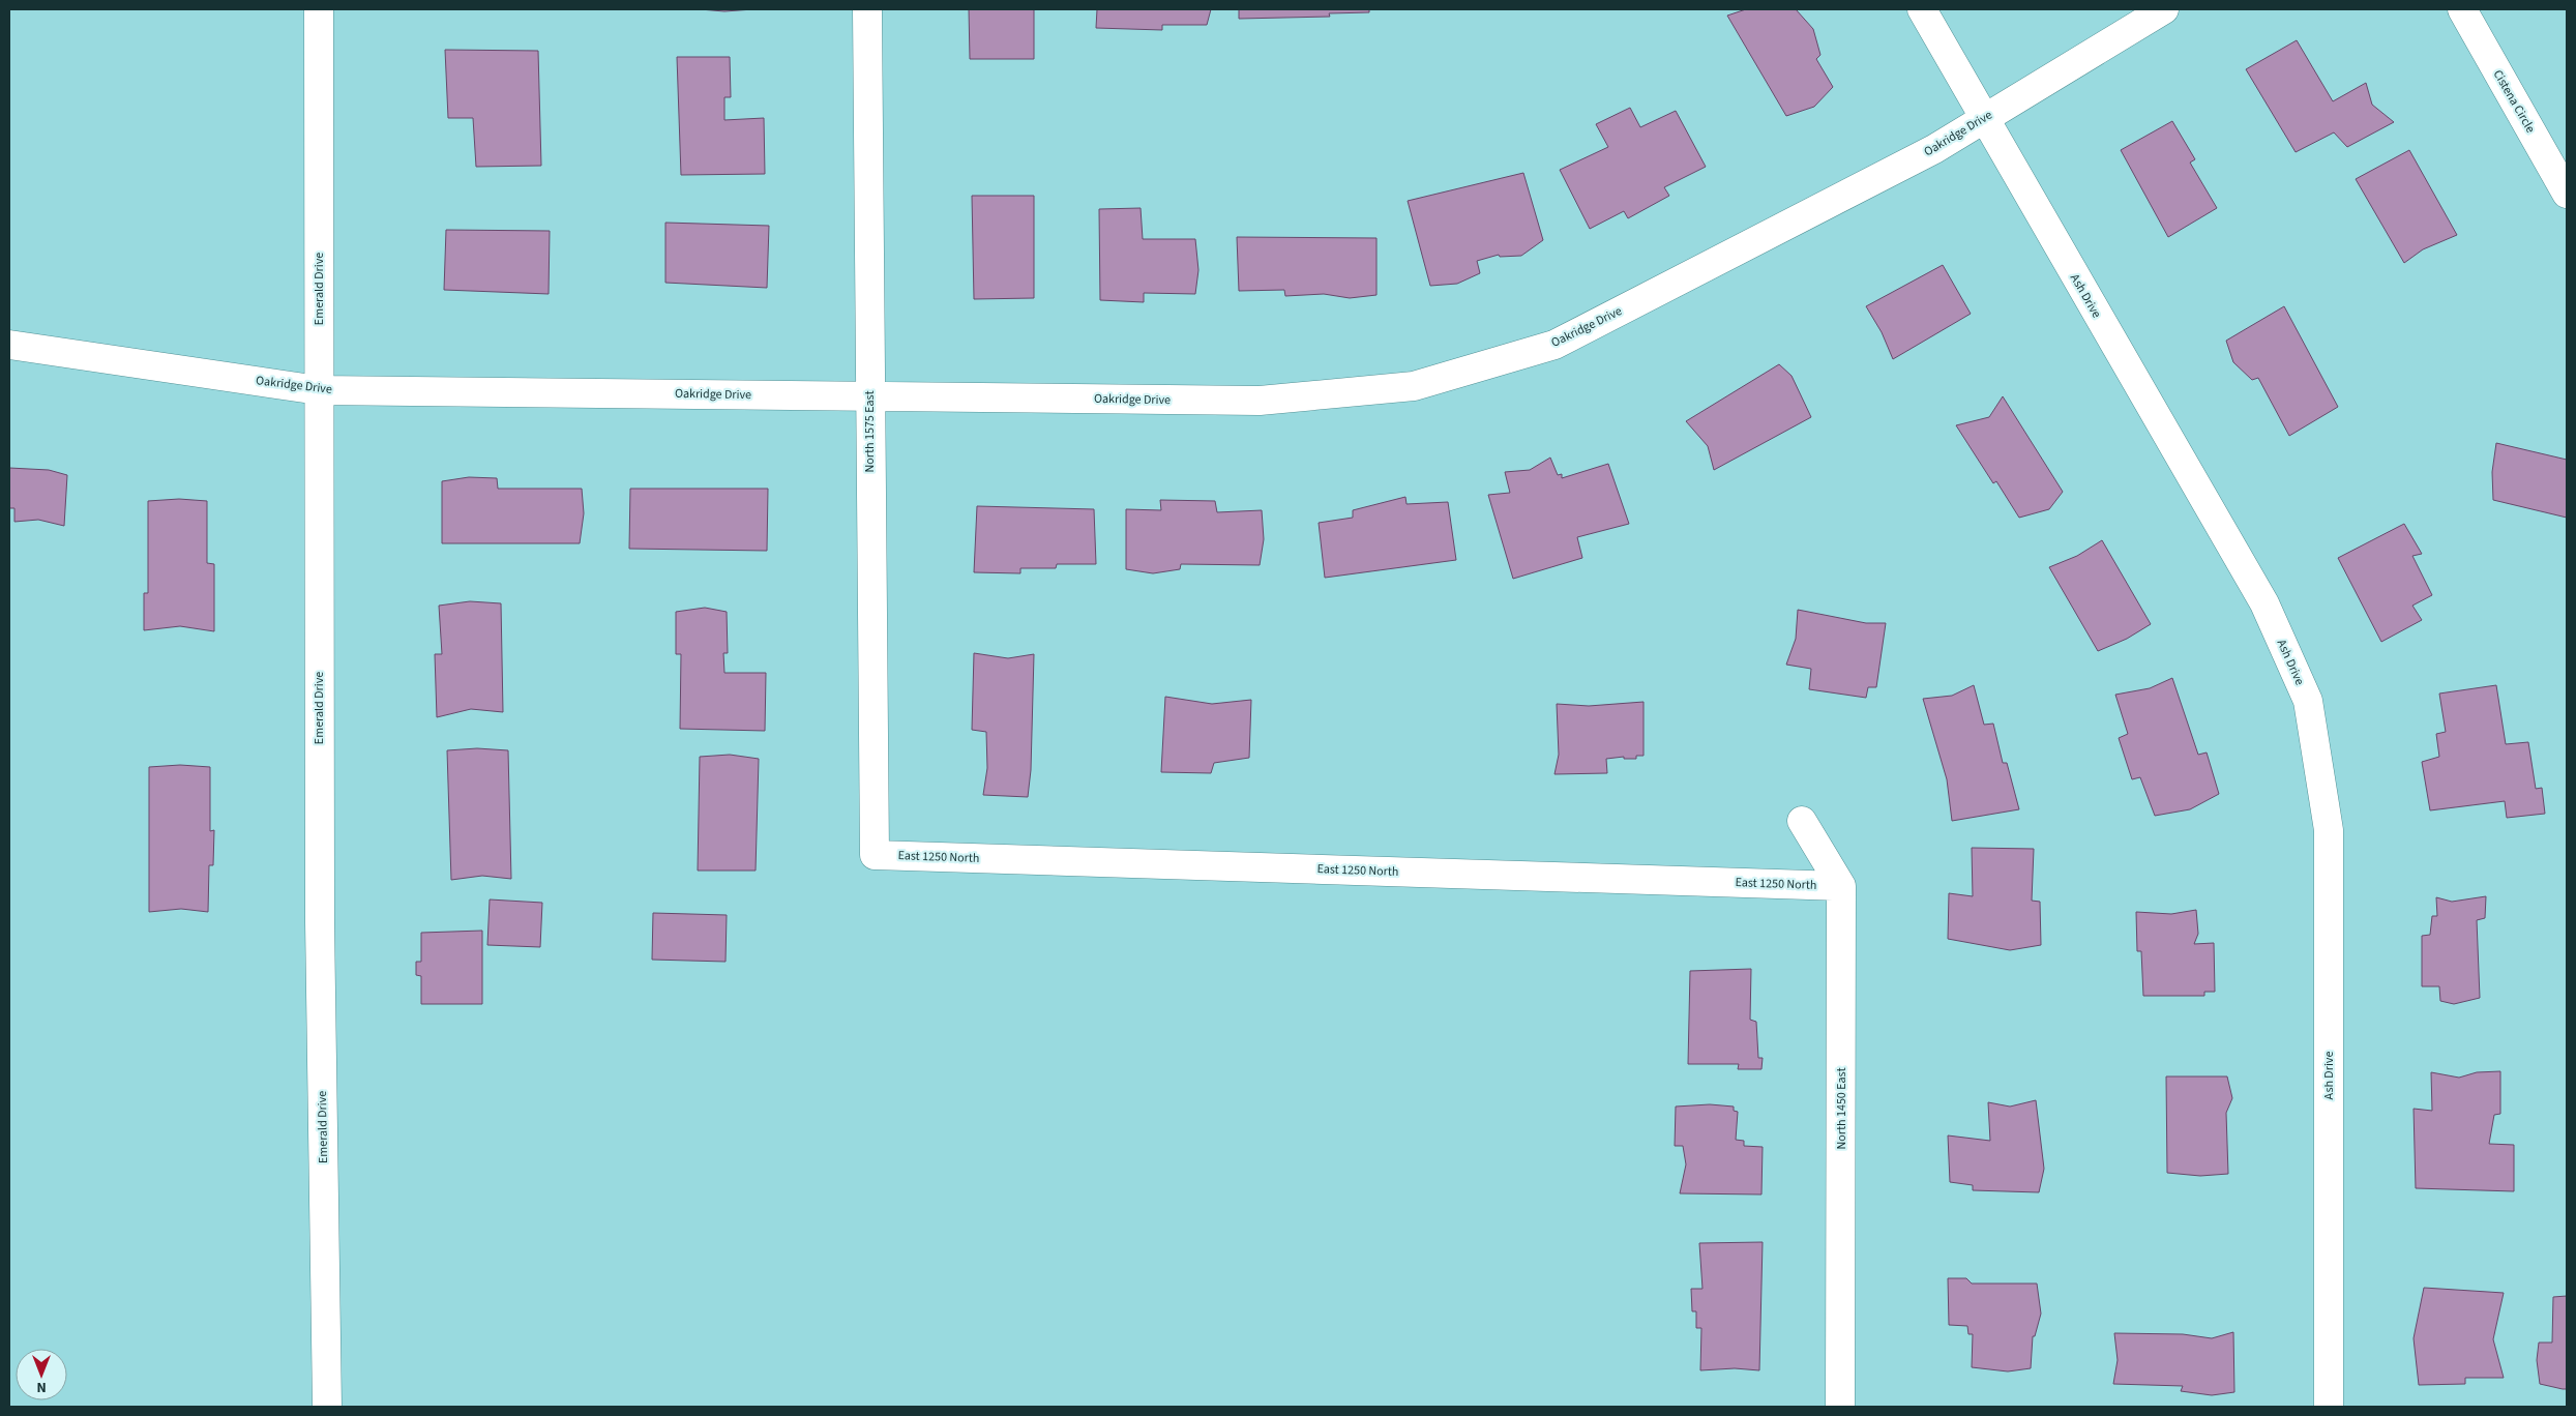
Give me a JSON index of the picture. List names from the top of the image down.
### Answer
{
  "streets": {
    "street": [
      "Cistena Circle",
      "Oakridge Drive",
      "Emerald Drive",
      "Ash Drive",
      "North 1575 East",
      "East 1250 North",
      "North 1450 East"
    ]
  },
  "crossings": [
    ["Oakridge Drive", "Emerald Drive"],
    ["Oakridge Drive", "Ash Drive"],
    ["Oakridge Drive", "North 1575 East"],
    ["North 1575 East", "East 1250 North"],
    ["East 1250 North", "North 1450 East"]
  ],
  "north": "bottom"
}
